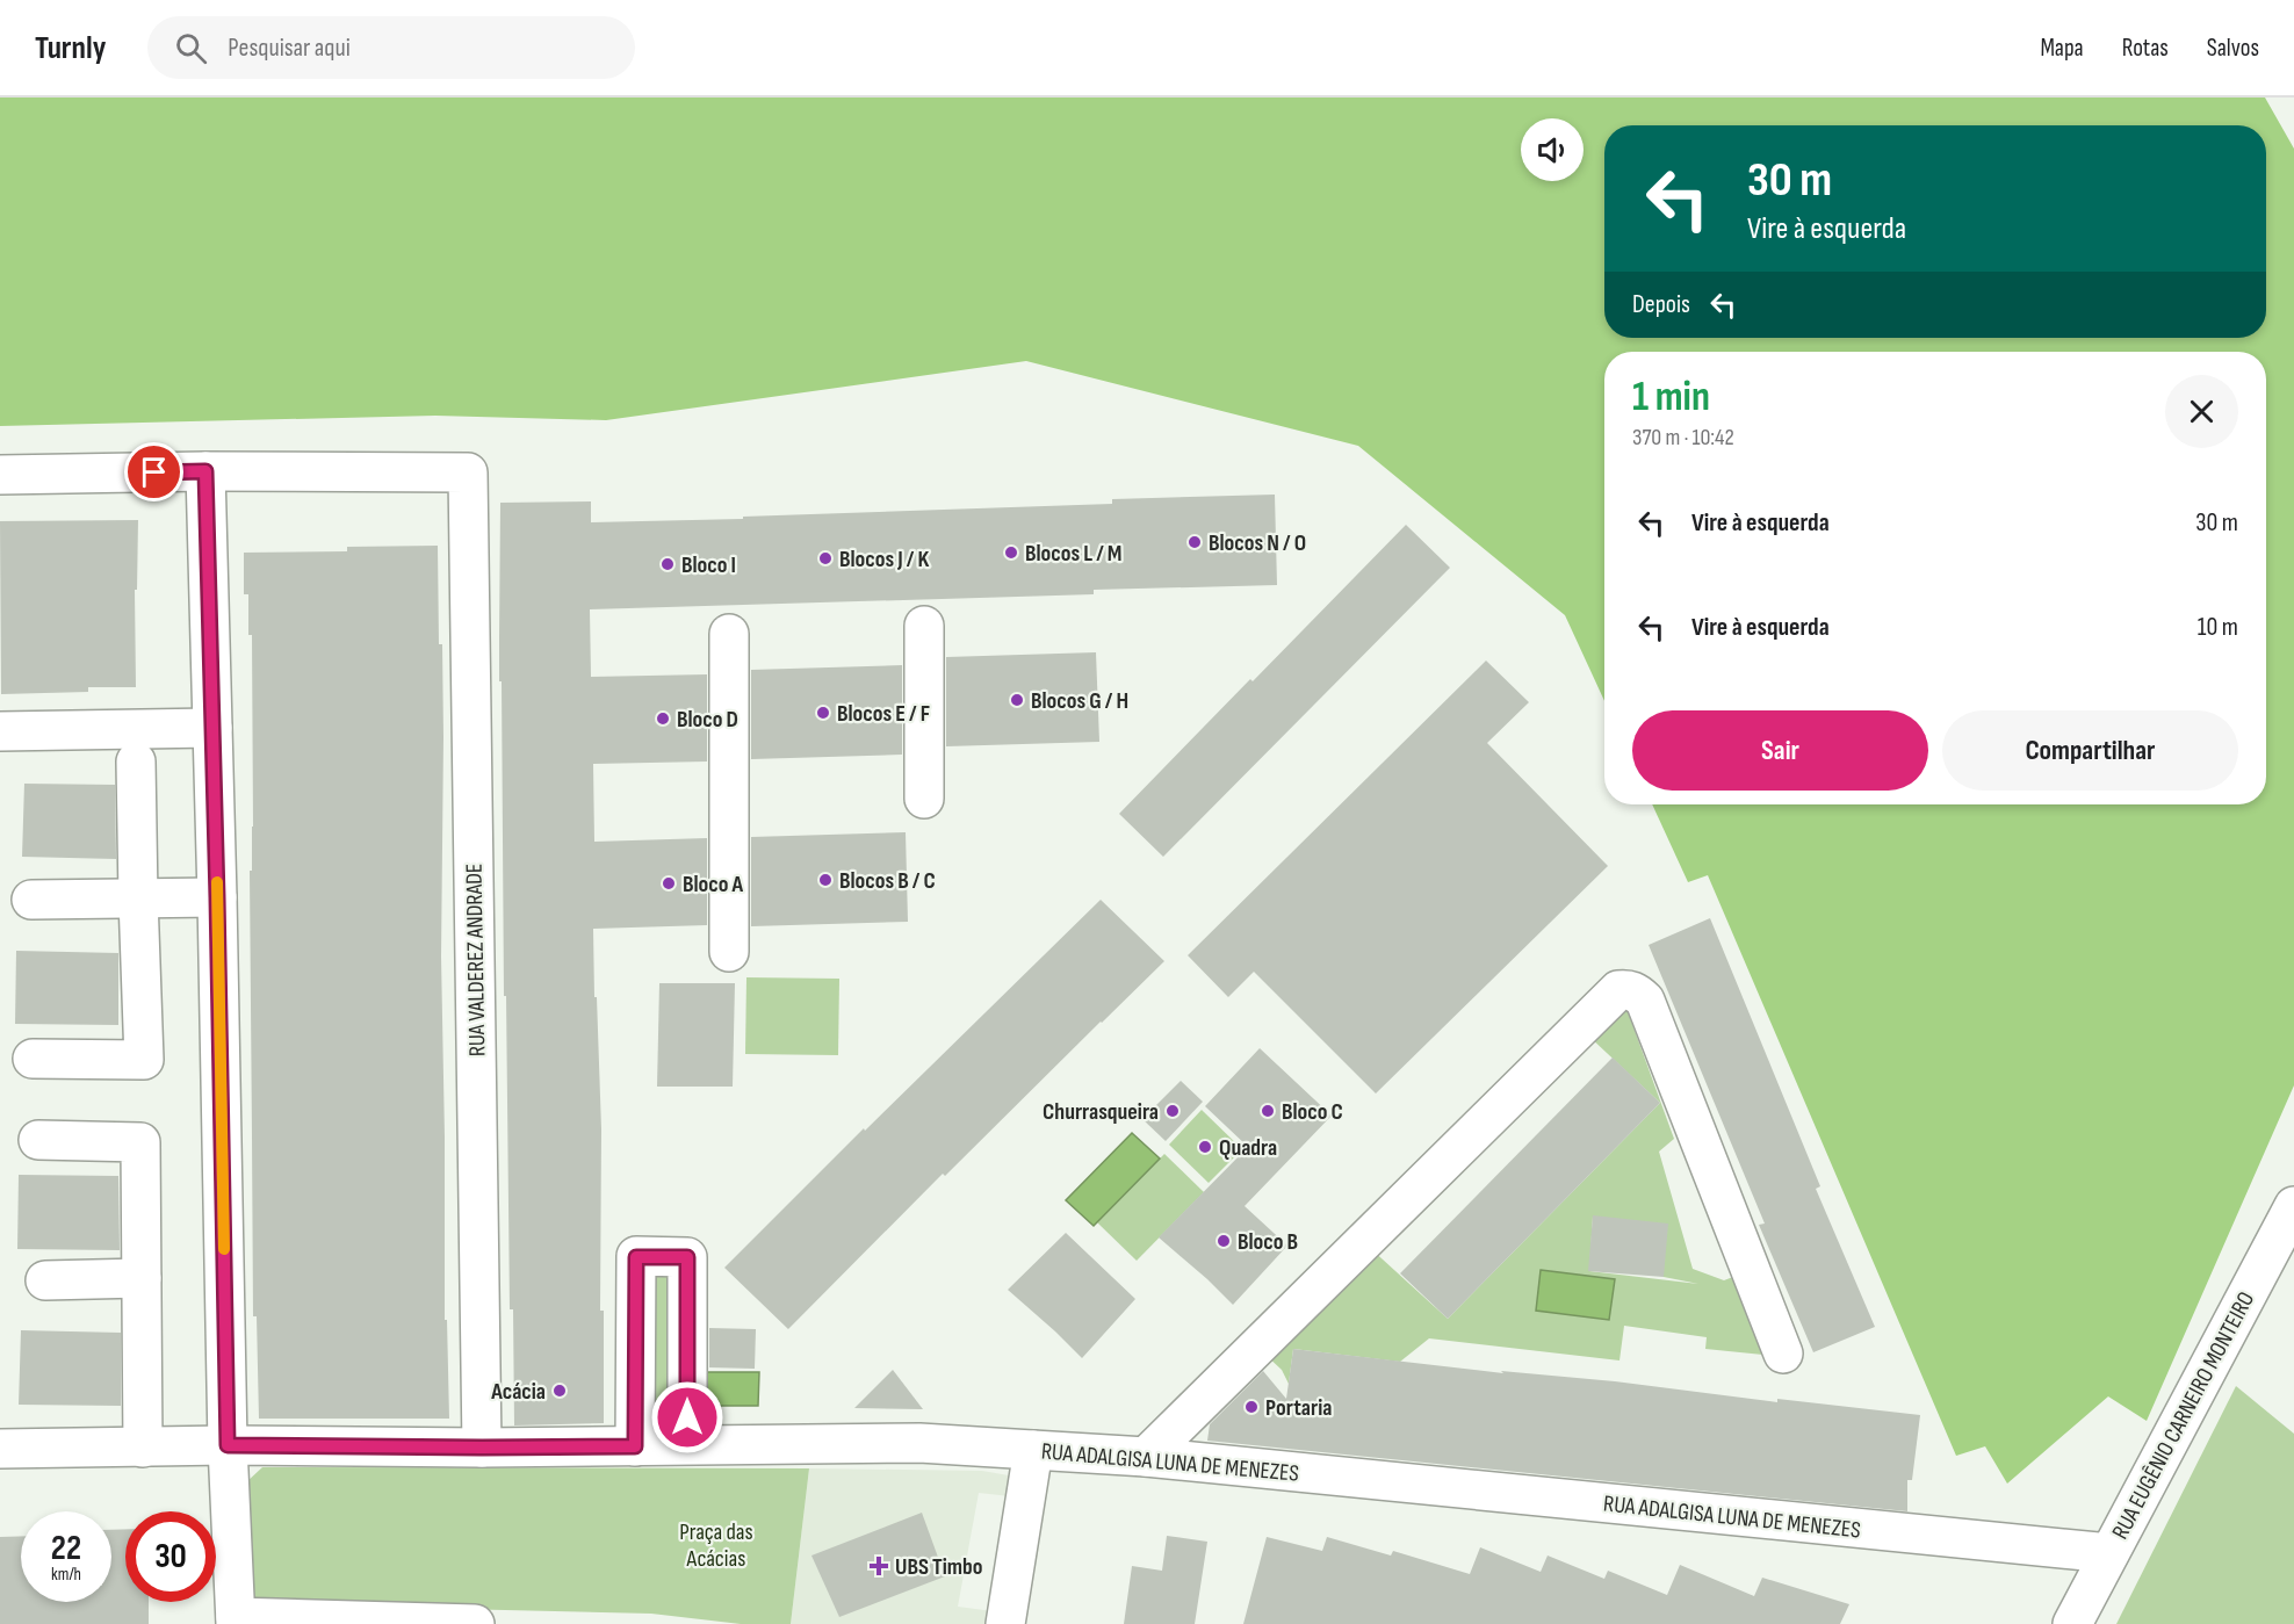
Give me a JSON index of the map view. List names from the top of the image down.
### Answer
{
  "streets": {
    "street": ["RUA VALDEREZ ANDRADE", "RUA EUGÊNIO CARNEIRO MONTEIRO", "RUA ADALGISA LUNA DE MENEZES"]
  },
  "crossings": [
    ["RUA VALDEREZ ANDRADE", "RUA ADALGISA LUNA DE MENEZES"],
    ["RUA EUGÊNIO CARNEIRO MONTEIRO", "RUA ADALGISA LUNA DE MENEZES"]
  ],
  "parks": ["Praça das Acácias"],
  "places": {
    "other": [
      "Blocos N / O",
      "Blocos L / M",
      "Blocos J / K",
      "Bloco I",
      "Blocos G / H",
      "Blocos E / F",
      "Bloco D",
      "Blocos B / C",
      "Bloco A",
      "Churrasqueira",
      "Bloco C",
      "Quadra",
      "Bloco B",
      "Acácia",
      "Portaria"
    ],
    "health": ["UBS Timbo"]
  },
  "page": {
    "header": "Turnly",
    "search": "Pesquisar aqui",
    "nav": ["Mapa", "Rotas", "Salvos"],
    "turn": ["30 m", "Vire à esquerda"],
    "then": "Depois",
    "heading": ["1 min", "370 m · 10:42"],
    "list": [
      {
        "name": "Vire à esquerda",
        "value": "30 m"
      },
      {
        "name": "Vire à esquerda",
        "value": "10 m"
      }
    ],
    "buttons": ["Sair", "Compartilhar"],
    "speed": "22 km/h",
    "limit": "30"
  }
}
